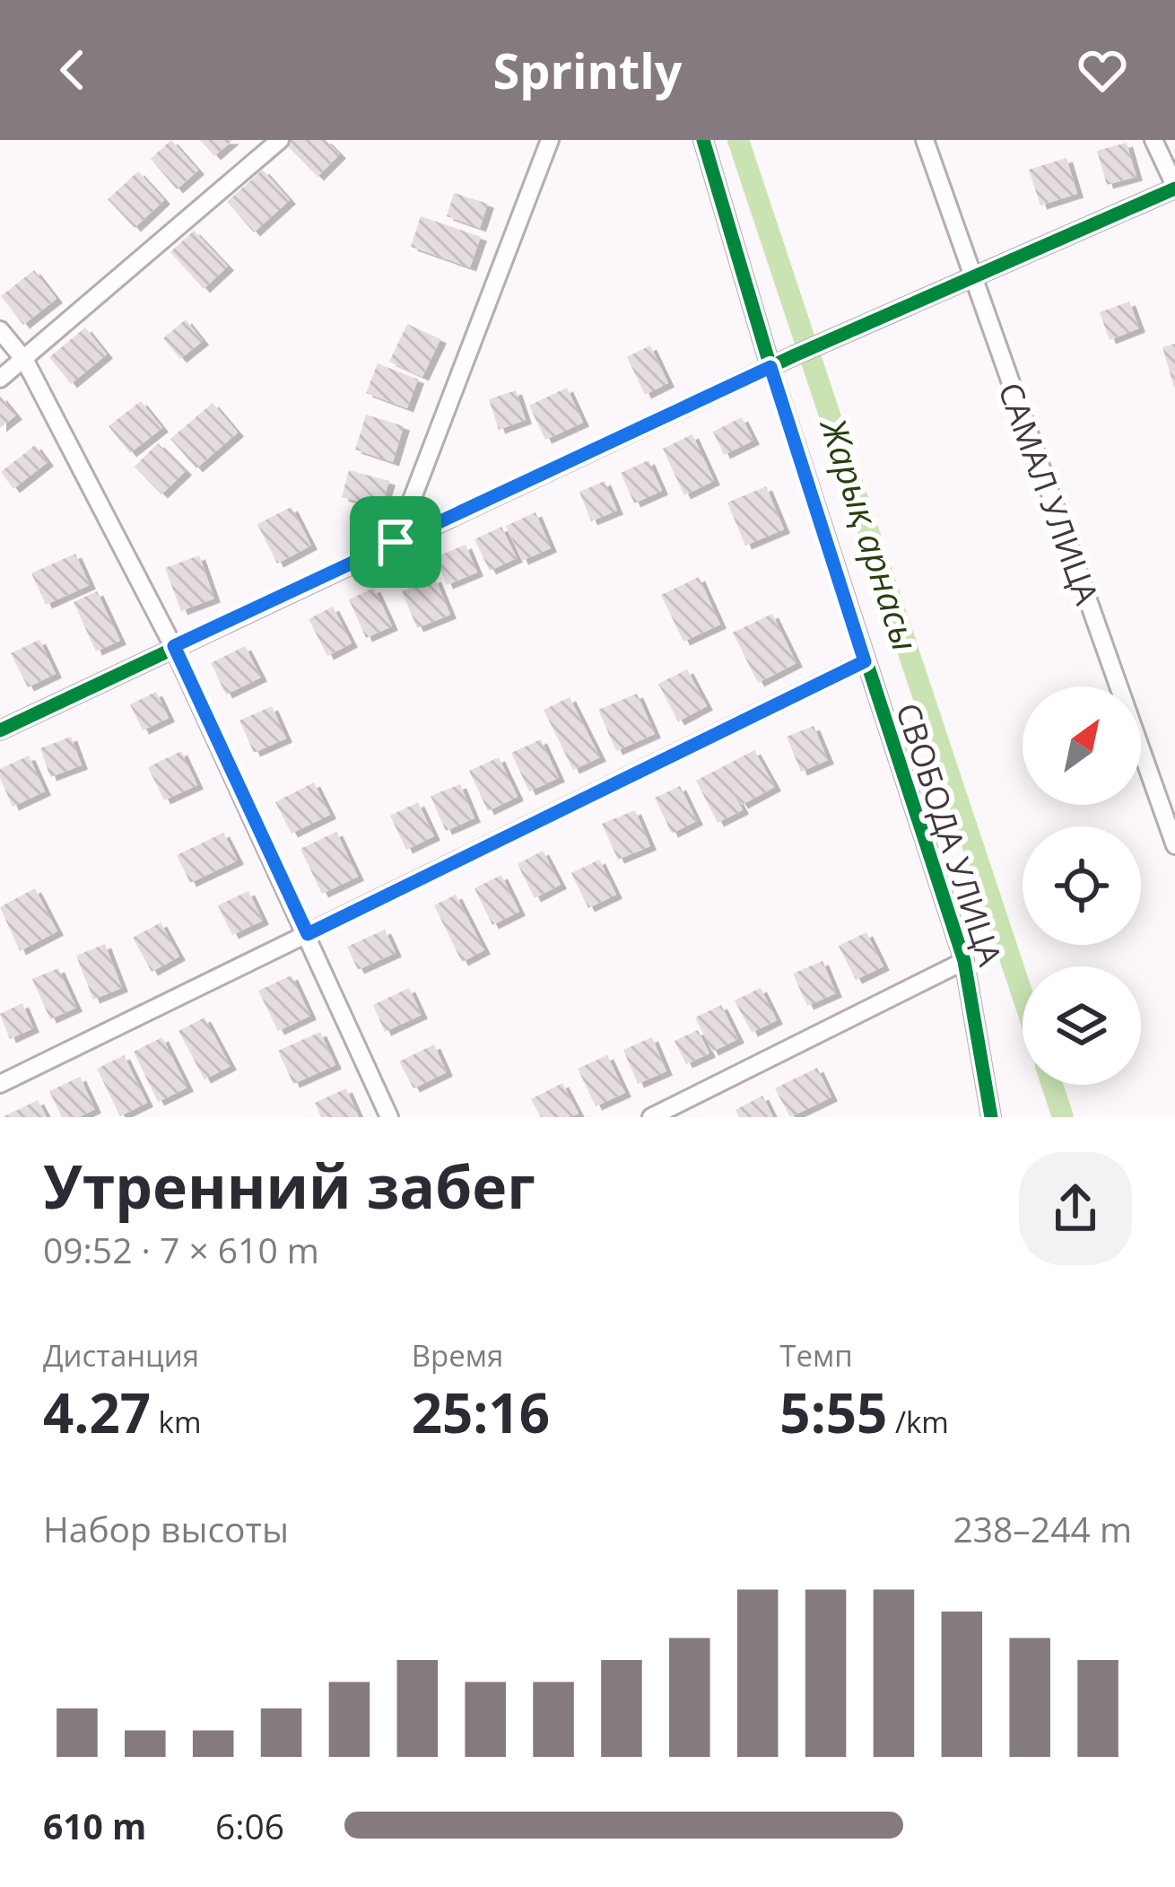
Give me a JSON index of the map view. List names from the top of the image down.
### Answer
{
  "streets": {
    "street": ["САМАЛ УЛИЦА", "СВОБОДА УЛИЦА"]
  },
  "water": ["Жарық арнасы"],
  "north": "top right",
  "page": {
    "header": "Sprintly",
    "heading": ["Утренний забег", "09:52 · 7 × 610 m"],
    "stats": [
      ["Дистанция", "4.27 km"],
      ["Время", "25:16"],
      ["Темп", "5:55 /km"]
    ],
    "chart": ["Набор высоты", "238–244 m"],
    "list": [
      {
        "name": "610 m",
        "note": "6:06"
      }
    ]
  }
}
